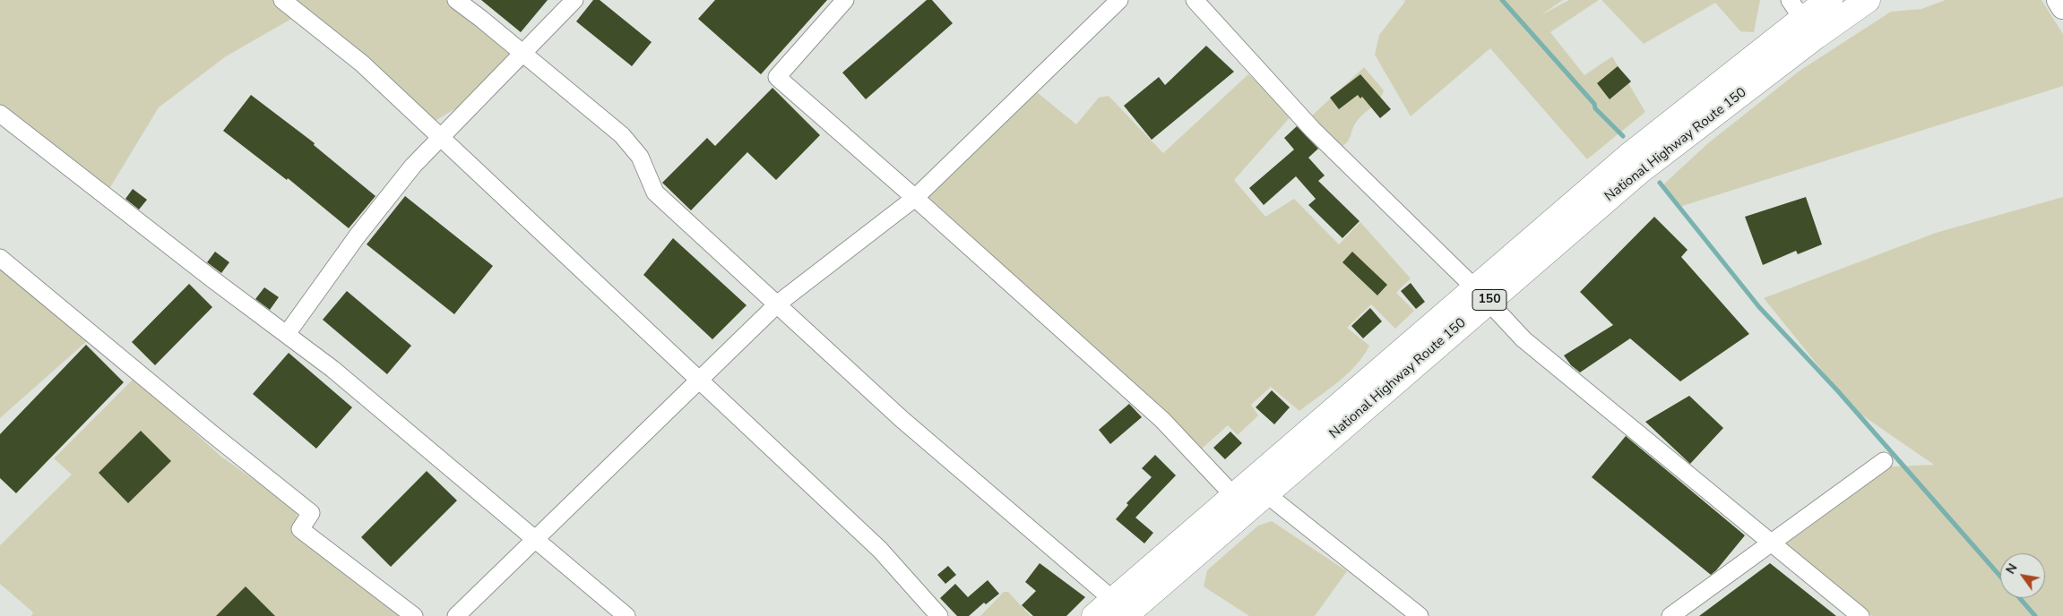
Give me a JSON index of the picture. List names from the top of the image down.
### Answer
{
  "streets": {
    "highway": ["National Highway Route 150", "150"]
  },
  "north": "top left"
}
